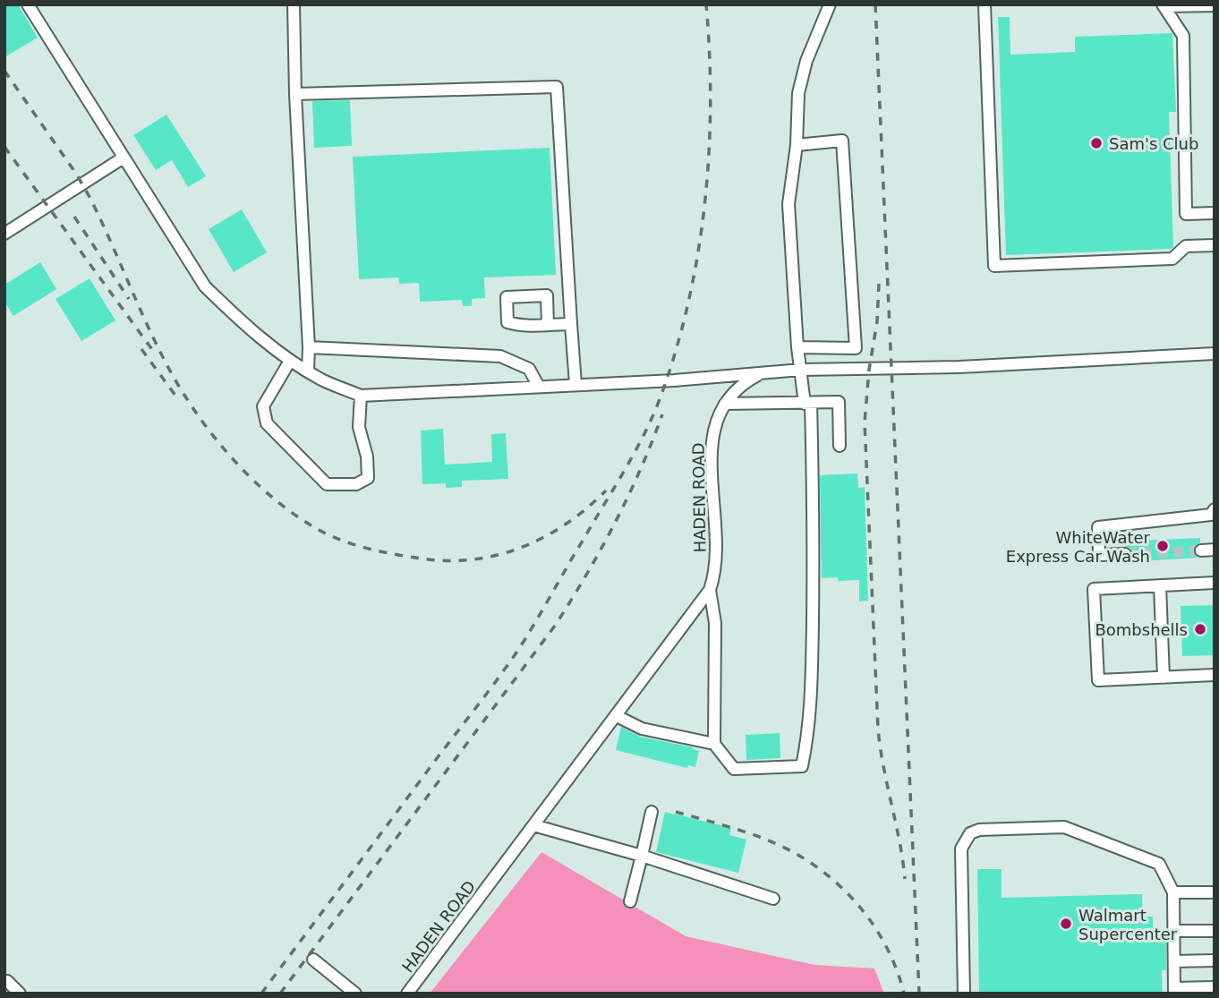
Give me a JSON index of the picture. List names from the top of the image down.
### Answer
{
  "streets": {
    "street": ["HADEN ROAD"]
  },
  "places": [
    "Sam's Club",
    "WhiteWater Express Car Wash",
    "Bombshells",
    "Walmart Supercenter"
  ]
}
